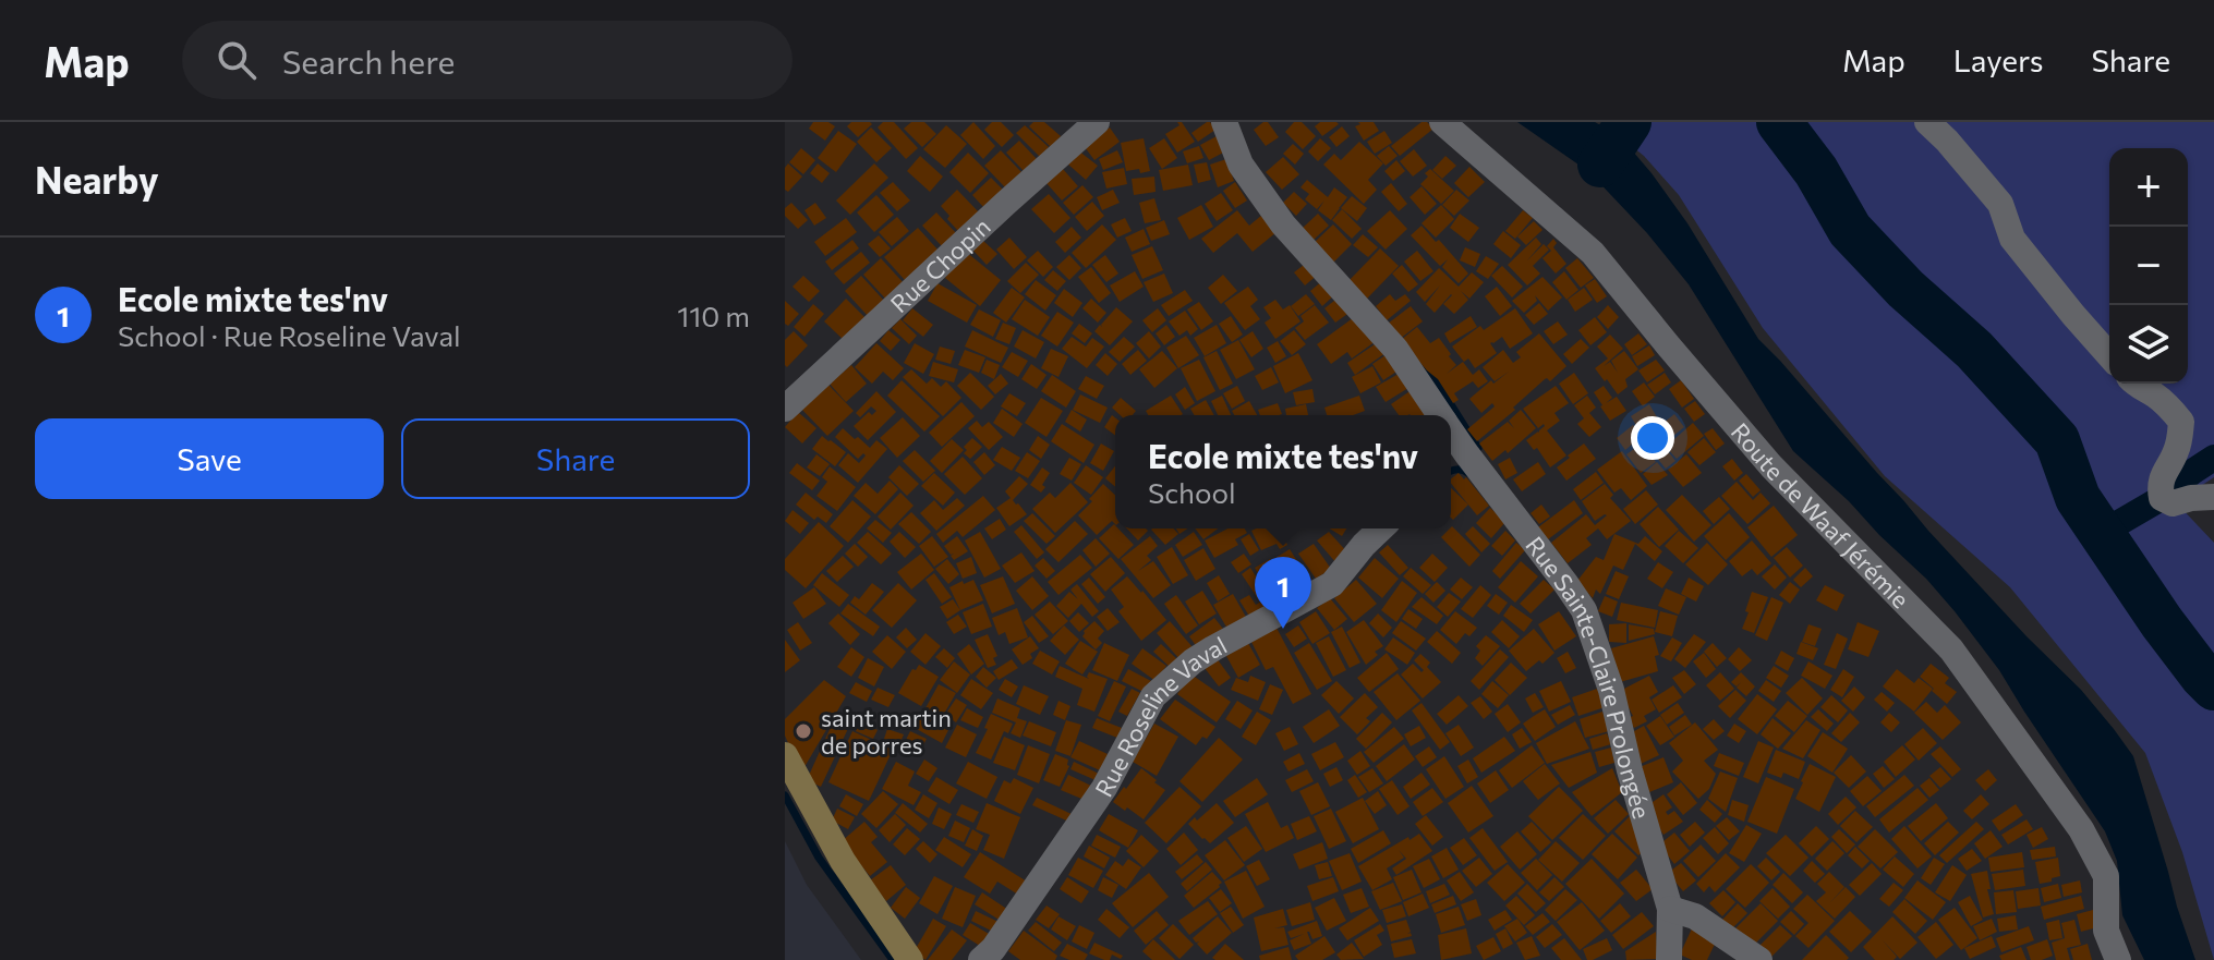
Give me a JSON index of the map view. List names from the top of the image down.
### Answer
{
  "streets": {
    "street": [
      "Rue Chopin",
      "Route de Waaf Jérémie",
      "Rue Sainte-Claire Prolongée",
      "Rue Roseline Vaval"
    ]
  },
  "places": ["saint martin de porres"],
  "page": {
    "header": "Map",
    "search": "Search here",
    "nav": ["Map", "Layers", "Share"],
    "heading": "Nearby",
    "map_buttons": ["+", "−"],
    "list": [
      {
        "mark": "1",
        "name": "Ecole mixte tes'nv",
        "note": "School · Rue Roseline Vaval",
        "value": "110 m"
      }
    ],
    "buttons": ["Save", "Share"],
    "popup": ["Ecole mixte tes'nv", "School"],
    "pins": "1"
  }
}
